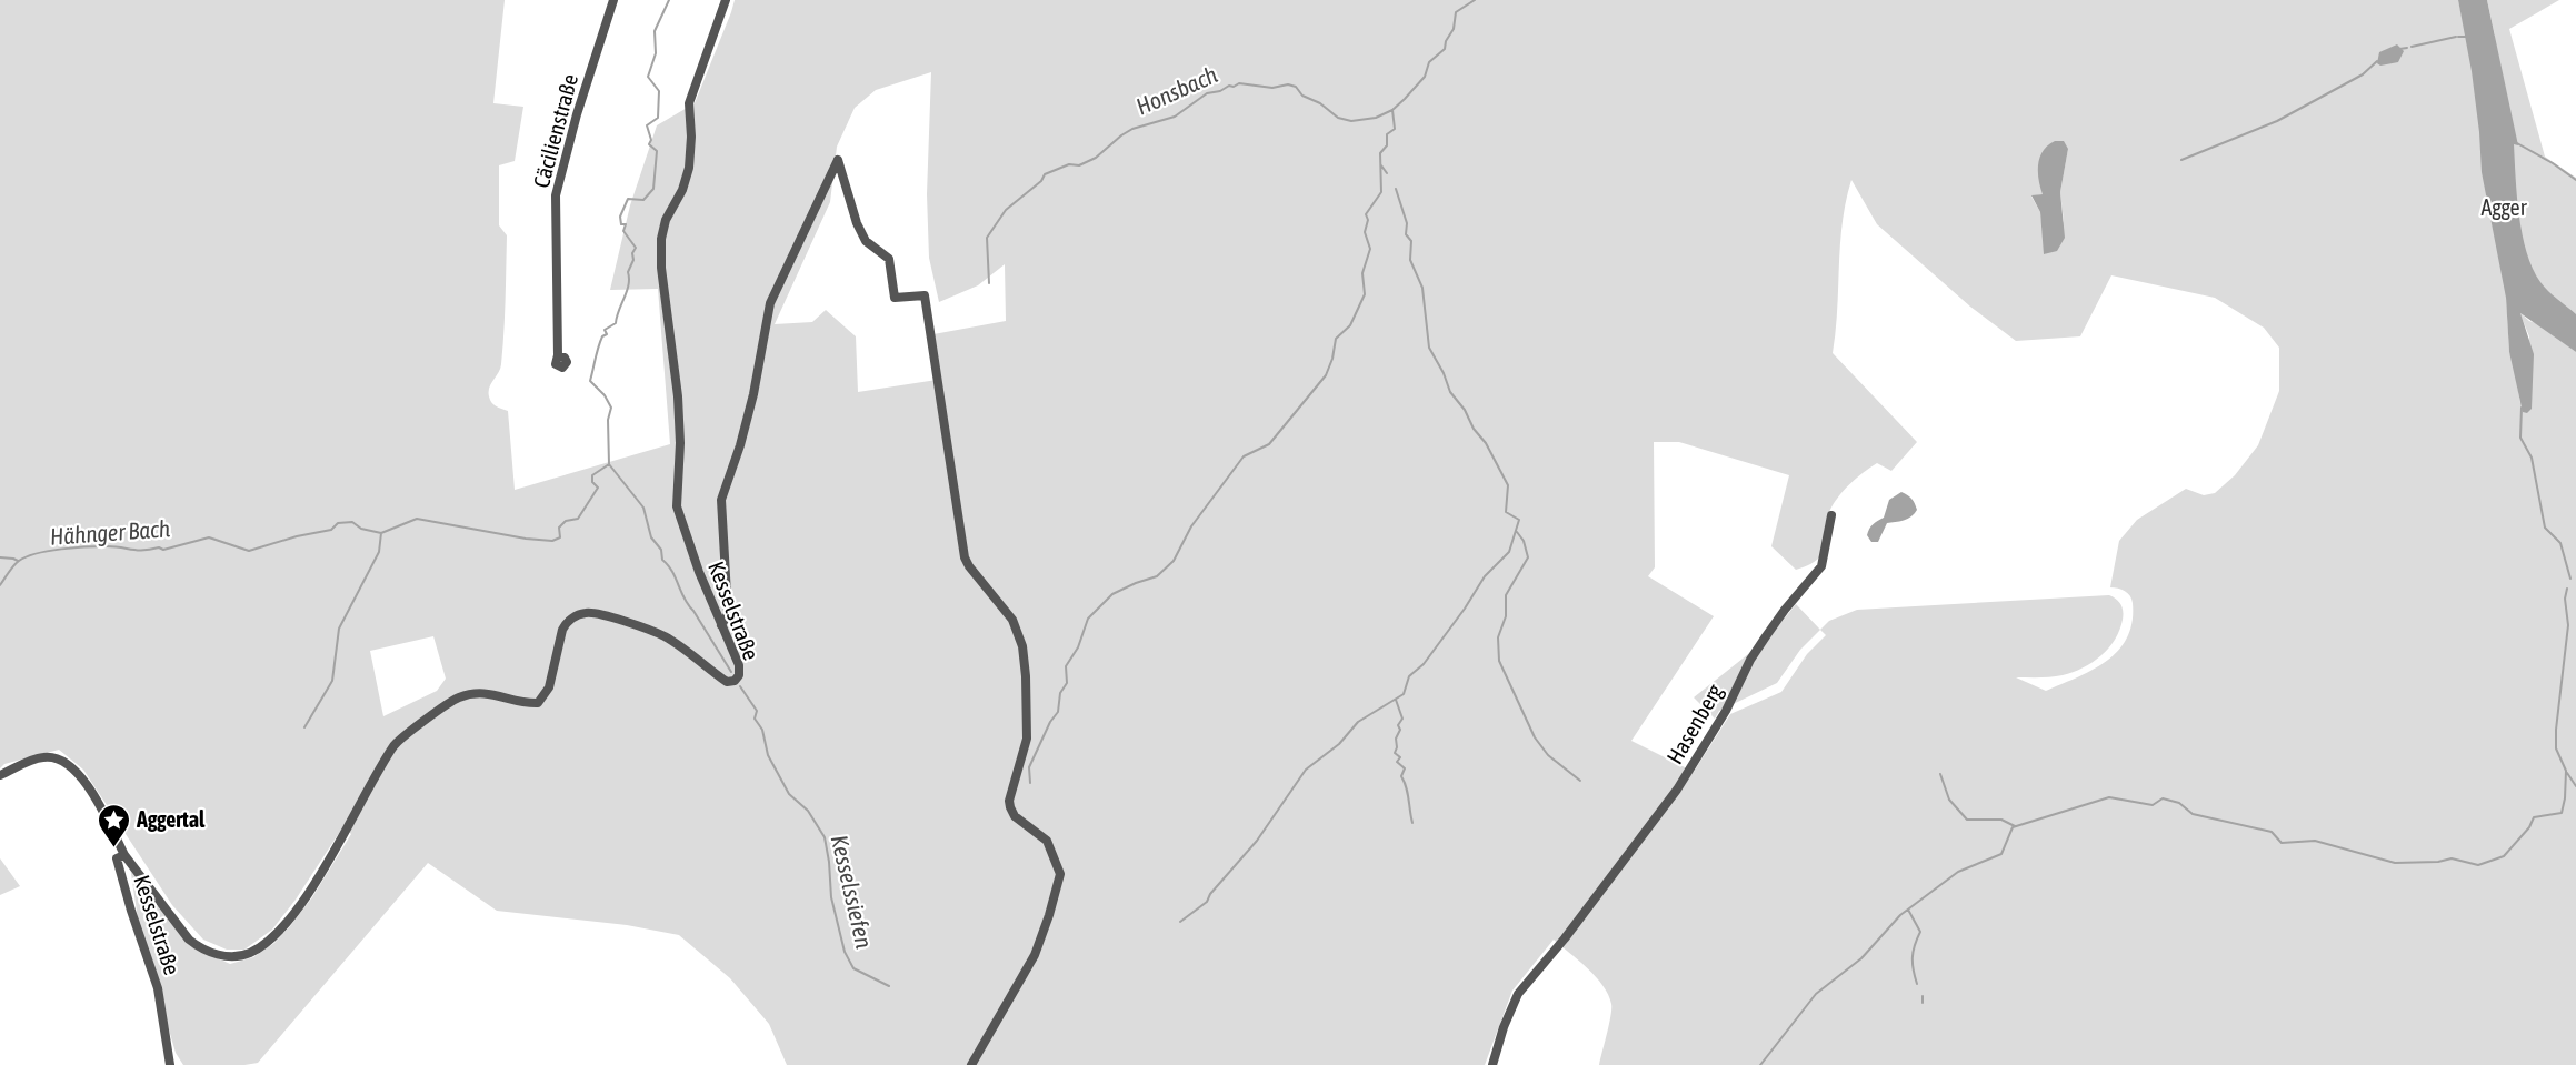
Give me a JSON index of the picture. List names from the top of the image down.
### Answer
{
  "streets": {
    "street": ["Cäcilienstraße", "Kesselstraße", "Hasenberg"]
  },
  "water": ["Honsbach", "Hähnger Bach", "Kesselssiefen"],
  "parks": ["Agger"],
  "places": {
    "place": ["Aggertal"]
  }
}
